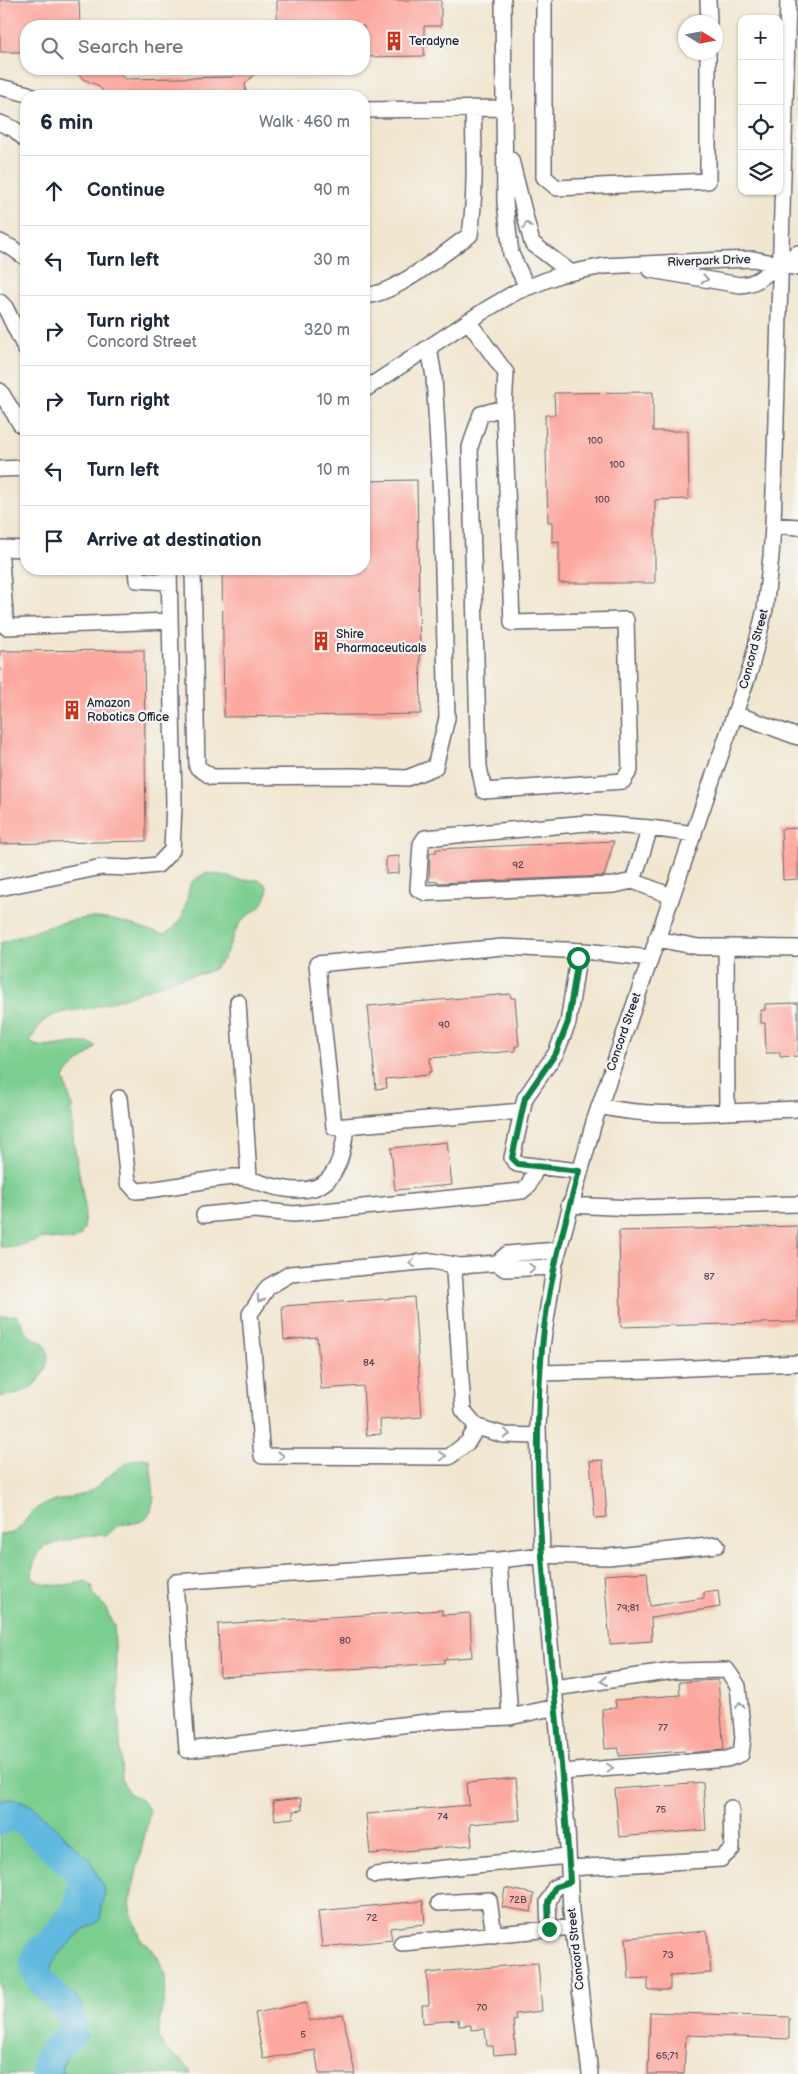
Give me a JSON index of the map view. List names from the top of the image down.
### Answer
{
  "streets": {
    "street": ["Riverpark Drive", "Concord Street"]
  },
  "crossings": [
    ["Riverpark Drive", "Concord Street"]
  ],
  "places": {
    "building": ["Teradyne", "Shire Pharmaceuticals", "Amazon Robotics Office"]
  },
  "house_numbers": [
    "100",
    "100",
    "100",
    "92",
    "90",
    "87",
    "84",
    "79;81",
    "80",
    "77",
    "75",
    "74",
    "72B",
    "72",
    "73",
    "70",
    "5",
    "65;71"
  ],
  "north": "right",
  "page": {
    "map_buttons": ["+", "−"],
    "search": "Search here",
    "heading": ["6 min", "Walk · 460 m"],
    "list": [
      ["Continue", "90 m"],
      ["Turn left", "30 m"],
      ["Turn right", "Concord Street", "320 m"],
      ["Turn right", "10 m"],
      ["Turn left", "10 m"],
      "Arrive at destination"
    ]
  }
}
